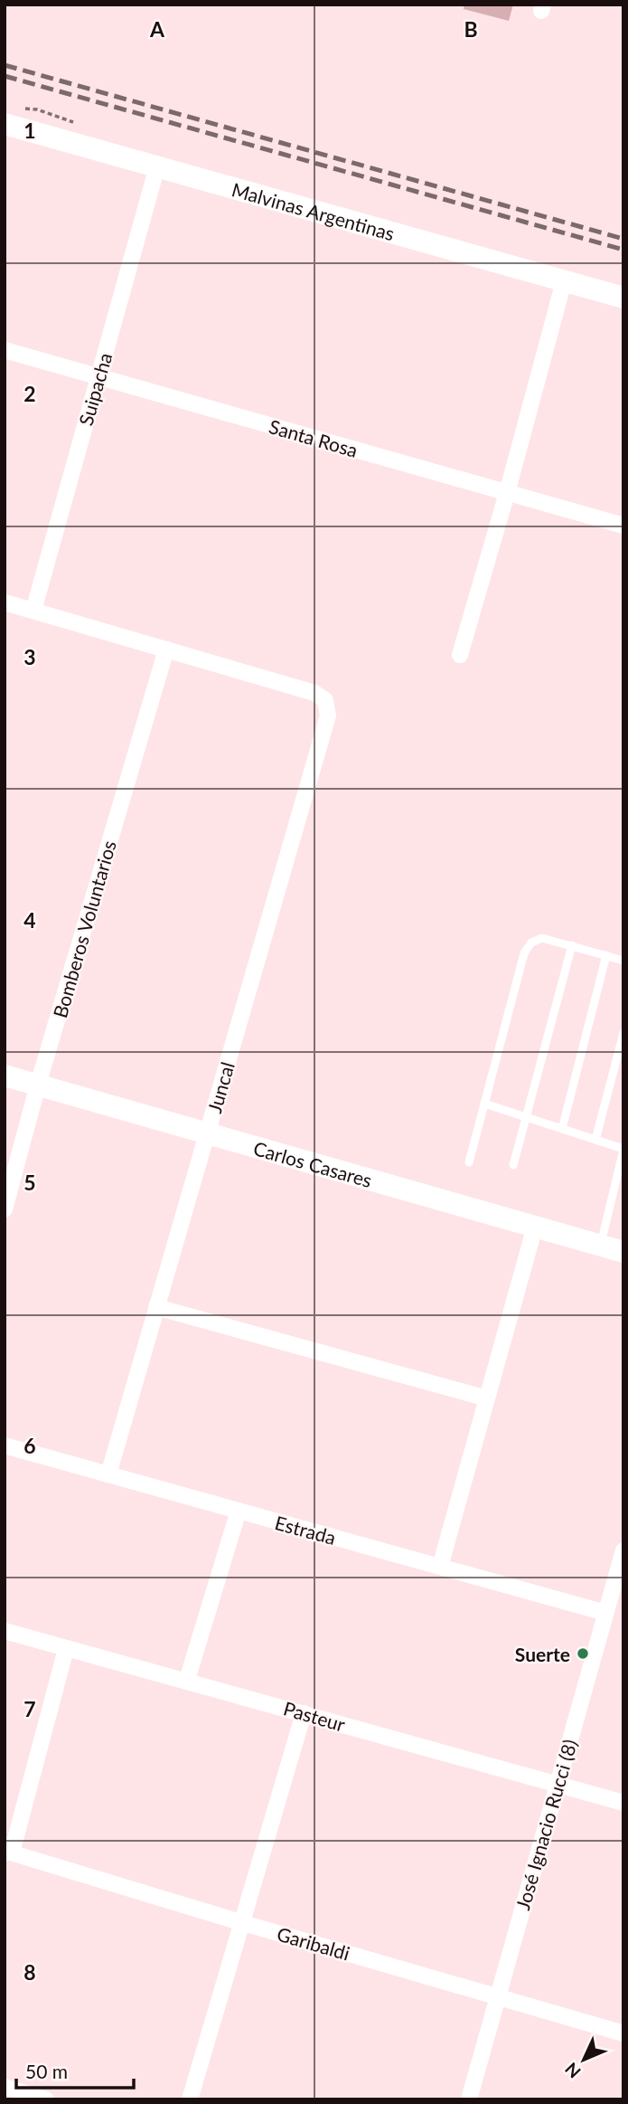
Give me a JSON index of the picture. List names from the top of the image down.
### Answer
{
  "streets": {
    "street": [
      "Malvinas Argentinas",
      "Suipacha",
      "Santa Rosa",
      "Bomberos Voluntarios",
      "Juncal",
      "Carlos Casares",
      "Estrada",
      "Pasteur",
      "José Ignacio Rucci (8)",
      "Garibaldi"
    ]
  },
  "crossings": [
    ["Malvinas Argentinas", "Suipacha"],
    ["Suipacha", "Santa Rosa"],
    ["Bomberos Voluntarios", "Juncal"],
    ["Bomberos Voluntarios", "Carlos Casares"],
    ["Juncal", "Carlos Casares"],
    ["Juncal", "Estrada"],
    ["Estrada", "José Ignacio Rucci (8)"],
    ["Pasteur", "José Ignacio Rucci (8)"],
    ["José Ignacio Rucci (8)", "Garibaldi"]
  ],
  "places": ["Suerte"],
  "scale_bar": "50 m",
  "north": "bottom left",
  "grid": {
    "columns": ["A", "B"],
    "rows": [
      "1",
      "2",
      "3",
      "4",
      "5",
      "6",
      "7",
      "8"
    ]
  }
}
